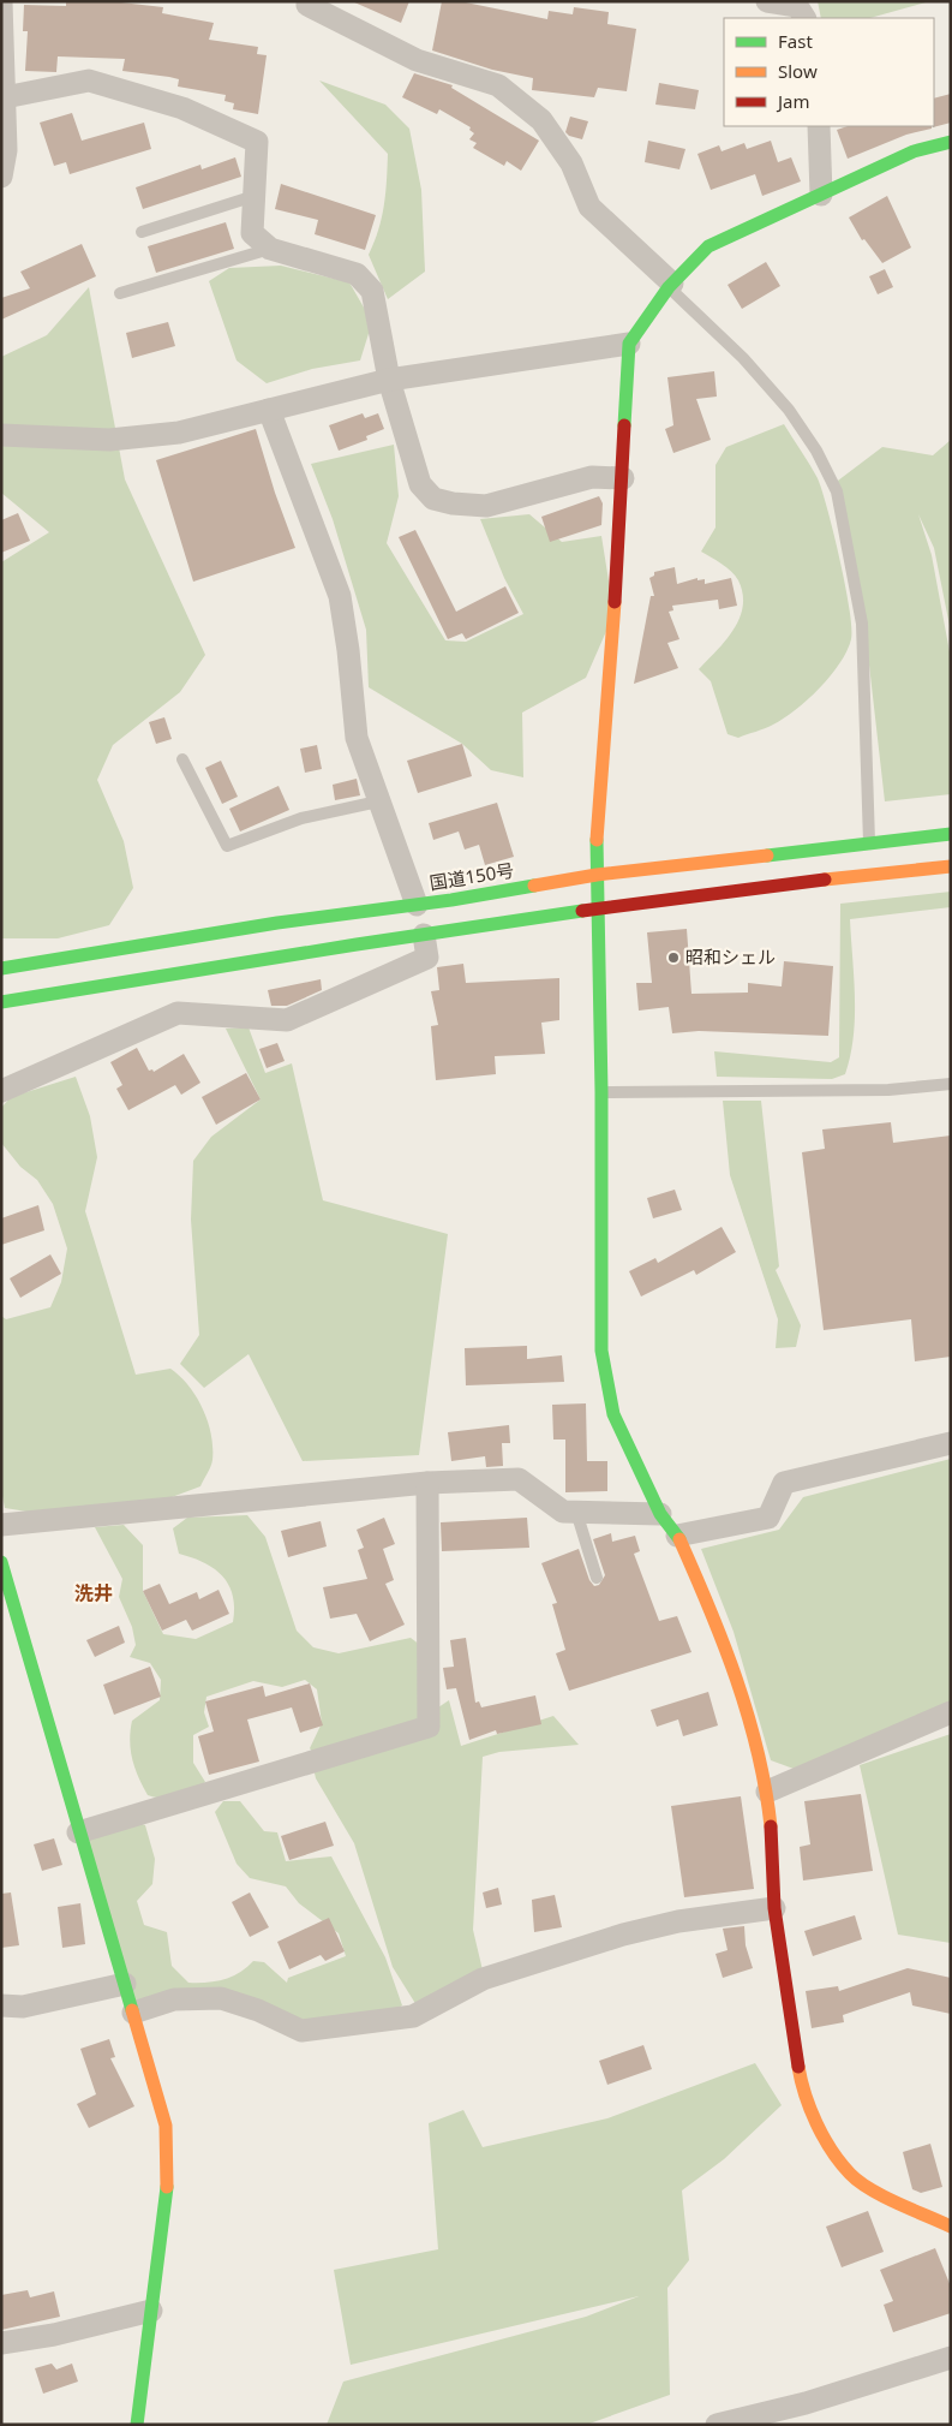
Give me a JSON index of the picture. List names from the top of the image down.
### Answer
{
  "streets": {
    "main road": ["国道150号"]
  },
  "districts": ["洗井"],
  "places": ["昭和シェル"],
  "legend": ["Fast", "Slow", "Jam"]
}
